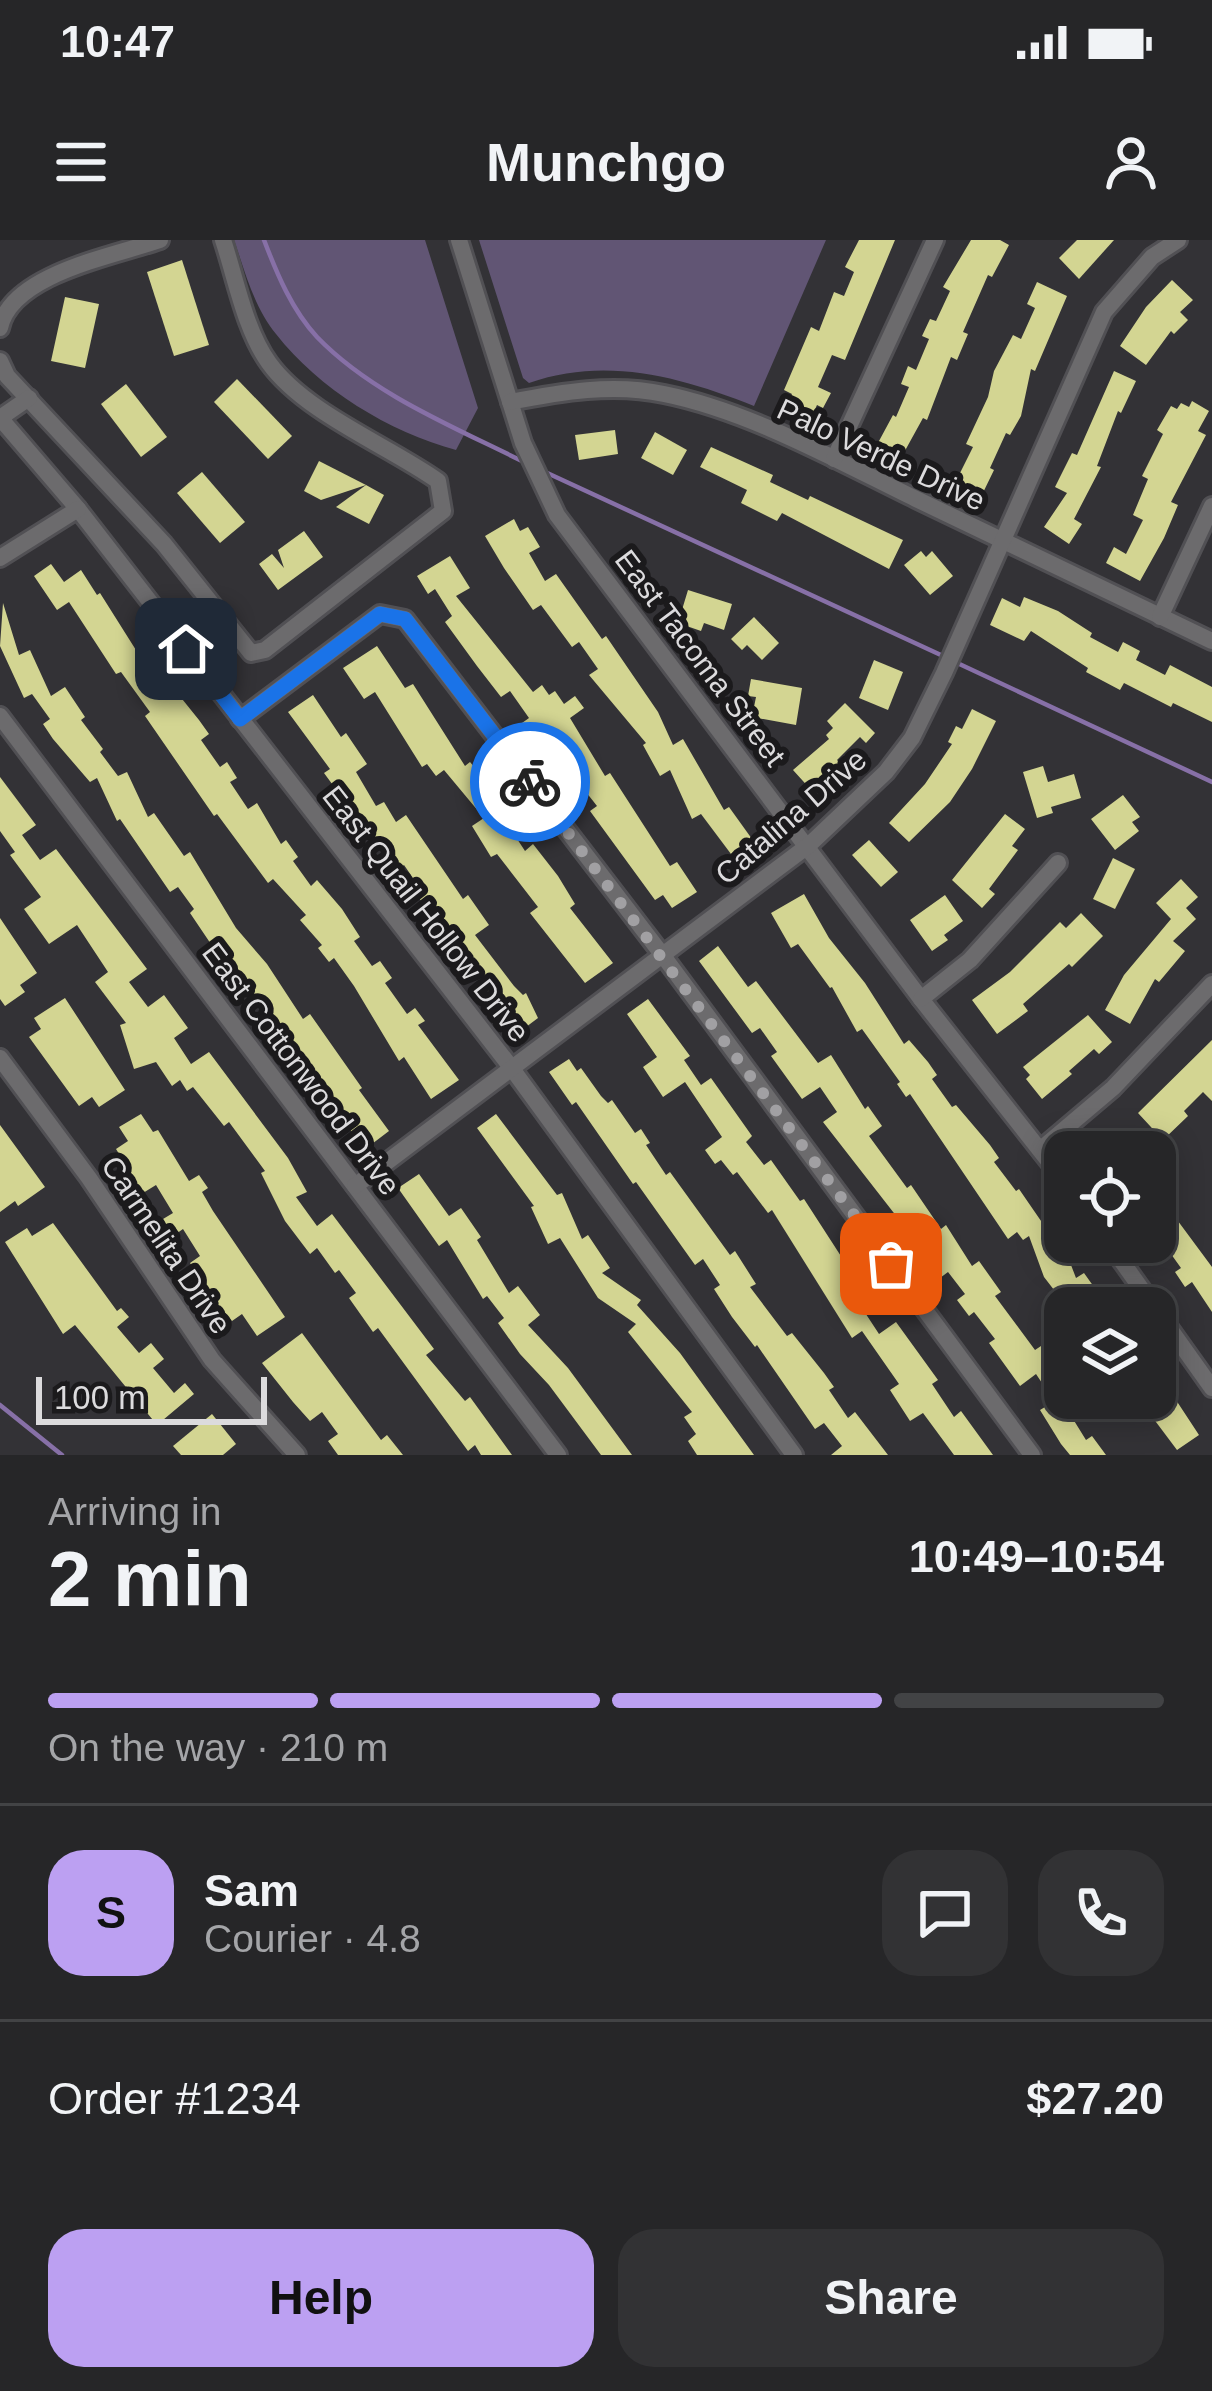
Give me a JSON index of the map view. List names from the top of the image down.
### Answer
{
  "streets": {
    "street": [
      "Palo Verde Drive",
      "East Tacoma Street",
      "Catalina Drive",
      "East Quail Hollow Drive",
      "East Cottonwood Drive",
      "Carmelita Drive"
    ]
  },
  "crossings": [
    ["Palo Verde Drive", "East Tacoma Street"],
    ["Palo Verde Drive", "Catalina Drive"],
    ["East Tacoma Street", "Catalina Drive"],
    ["Catalina Drive", "East Quail Hollow Drive"],
    ["Catalina Drive", "East Cottonwood Drive"]
  ],
  "scale_bar": "100 m",
  "page": {
    "status": "10:47",
    "header": "Munchgo",
    "scale": "100 m",
    "heading": ["2 min", "Arriving in", "10:49–10:54"],
    "panel": [
      "Sam",
      "Courier · 4.8",
      "Order #1234",
      "$27.20"
    ],
    "bar": "On the way · 210 m",
    "round": "S",
    "buttons": ["Help", "Share"]
  }
}
